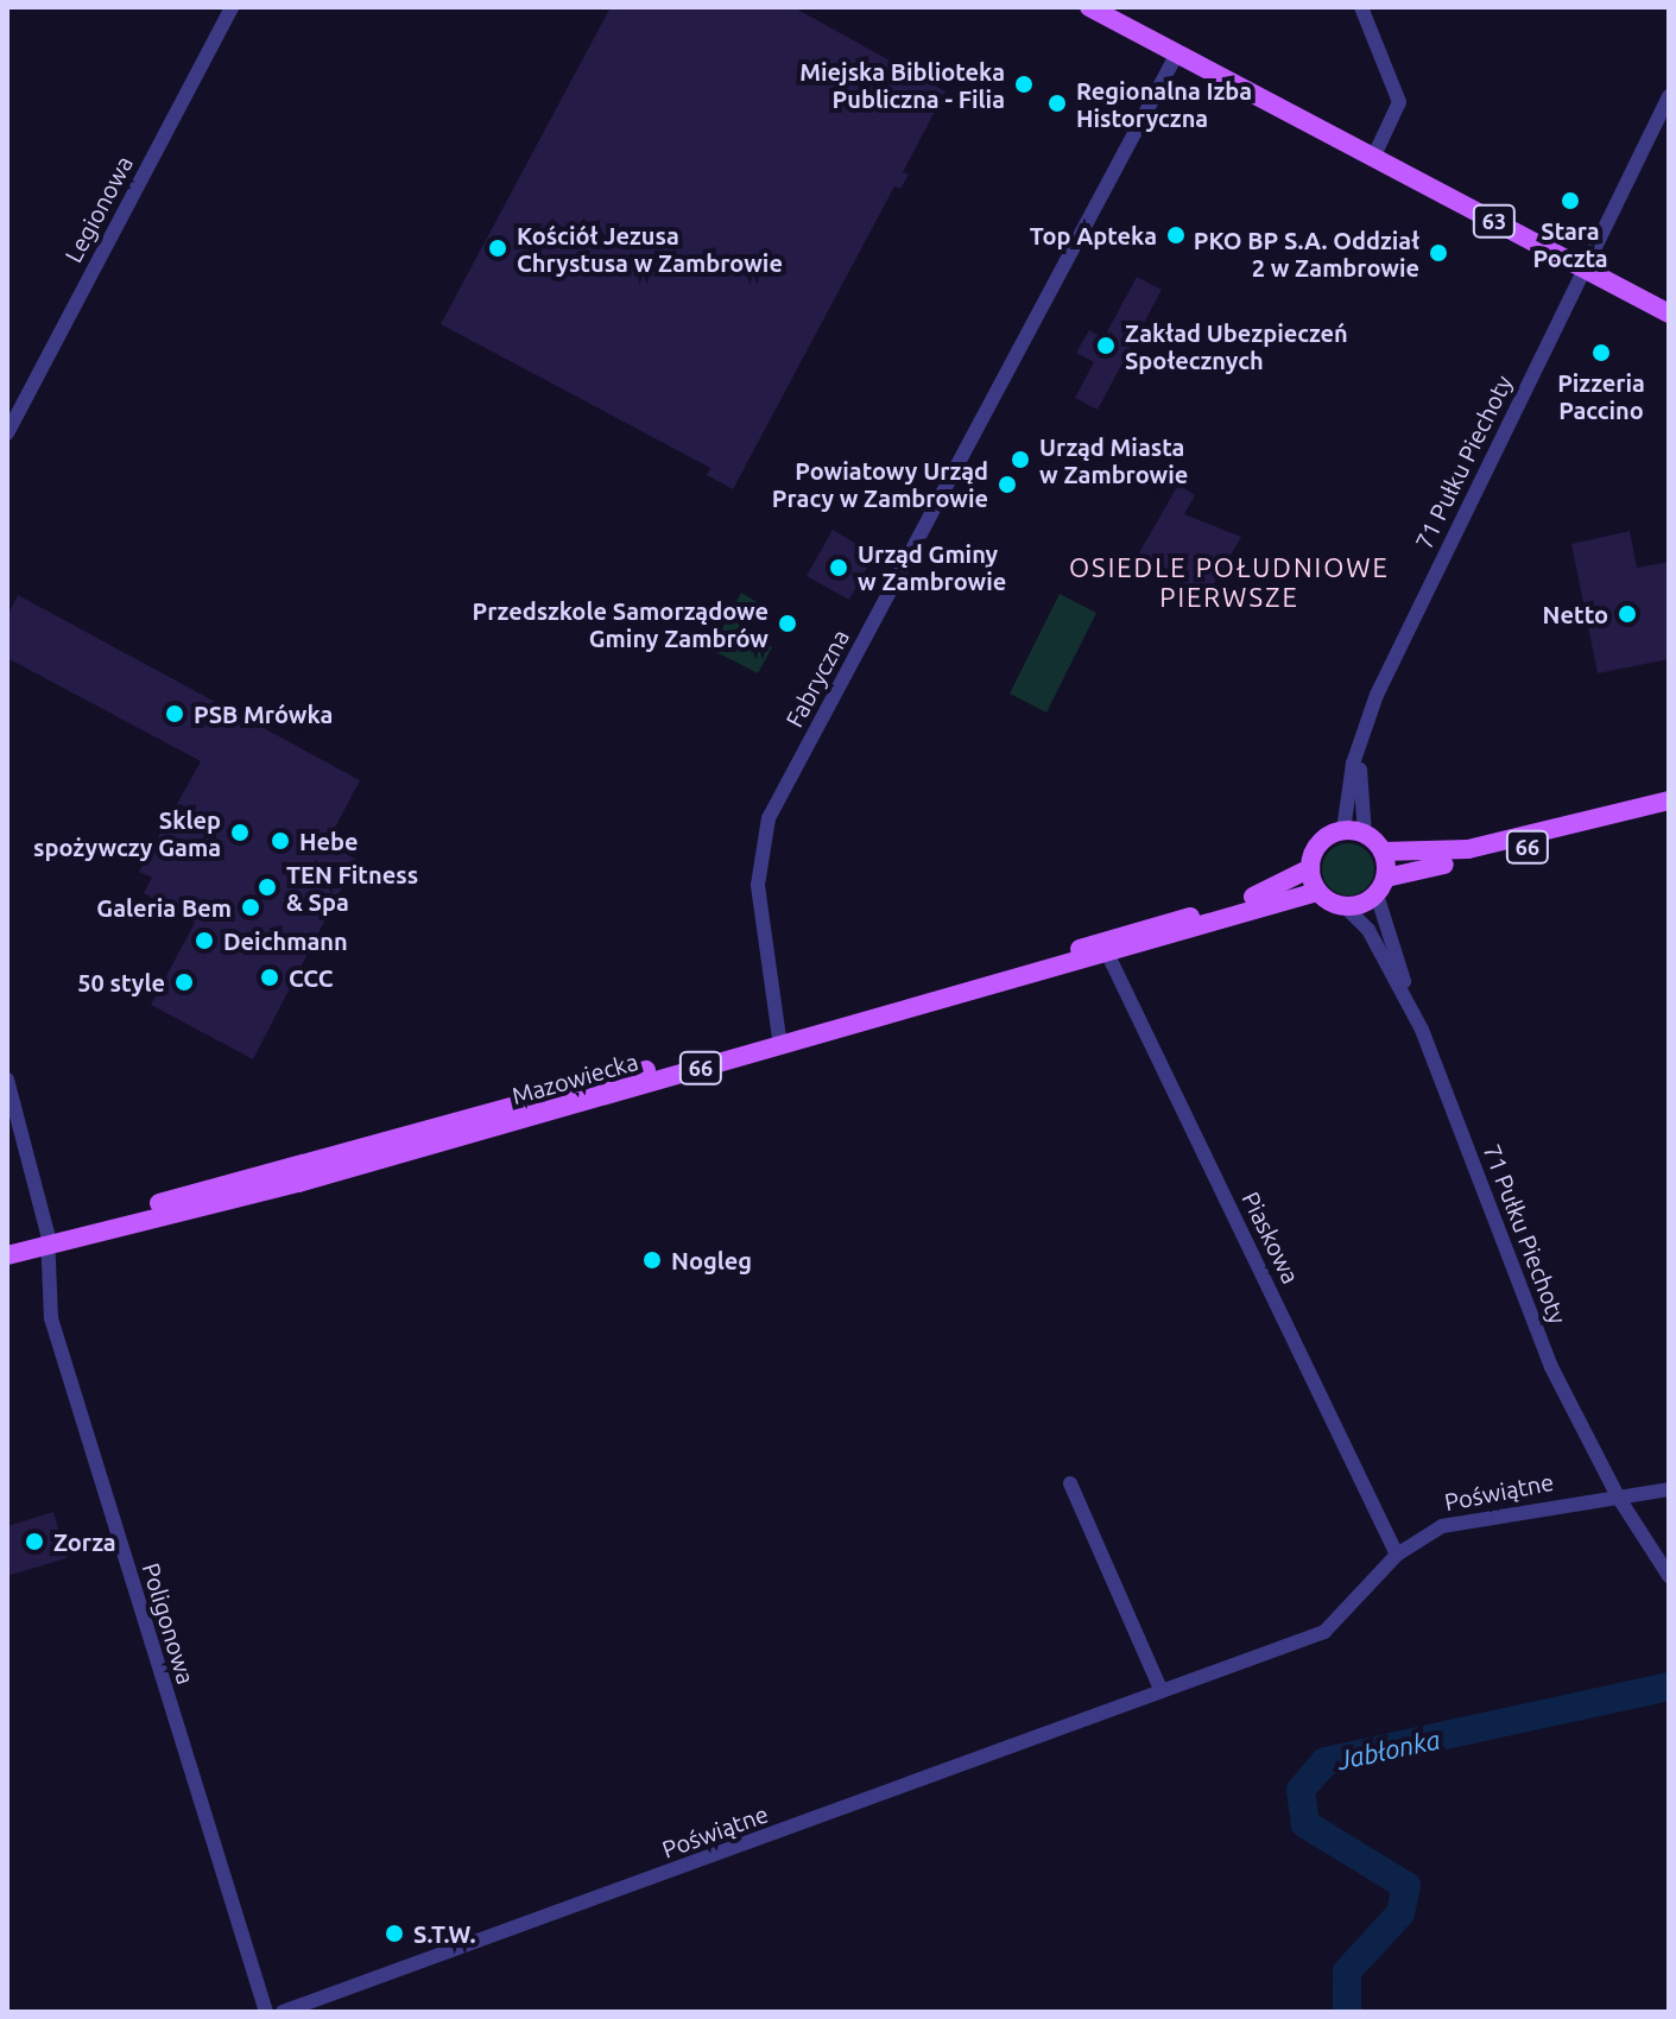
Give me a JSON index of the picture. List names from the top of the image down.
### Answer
{
  "streets": {
    "main road": ["63", "66", "Mazowiecka"],
    "street": [
      "Legionowa",
      "71 Pułku Piechoty",
      "Fabryczna",
      "Piaskowa",
      "Poświątne",
      "Poligonowa"
    ]
  },
  "crossings": [
    ["63", "71 Pułku Piechoty"],
    ["63", "Fabryczna"],
    ["71 Pułku Piechoty", "66"],
    ["71 Pułku Piechoty", "Mazowiecka"],
    ["71 Pułku Piechoty", "Poświątne"],
    ["Fabryczna", "Mazowiecka"],
    ["66", "Mazowiecka"],
    ["Mazowiecka", "Piaskowa"],
    ["Mazowiecka", "Poligonowa"],
    ["Piaskowa", "Poświątne"]
  ],
  "districts": ["OSIEDLE POŁUDNIOWE PIERWSZE"],
  "water": ["Jabłonka"],
  "places": [
    "Miejska Biblioteka Publiczna - Filia",
    "Regionalna Izba Historyczna",
    "Stara Poczta",
    "Top Apteka",
    "Kościół Jezusa Chrystusa w Zambrowie",
    "PKO BP S.A. Oddział 2 w Zambrowie",
    "Zakład Ubezpieczeń Społecznych",
    "Pizzeria Paccino",
    "Urząd Miasta w Zambrowie",
    "Powiatowy Urząd Pracy w Zambrowie",
    "Urząd Gminy w Zambrowie",
    "Netto",
    "Przedszkole Samorządowe Gminy Zambrów",
    "PSB Mrówka",
    "Sklep spożywczy Gama",
    "Hebe",
    "TEN Fitness & Spa",
    "Galeria Bem",
    "Deichmann",
    "CCC",
    "50 style",
    "Nogleg",
    "Zorza",
    "S.T.W."
  ]
}
